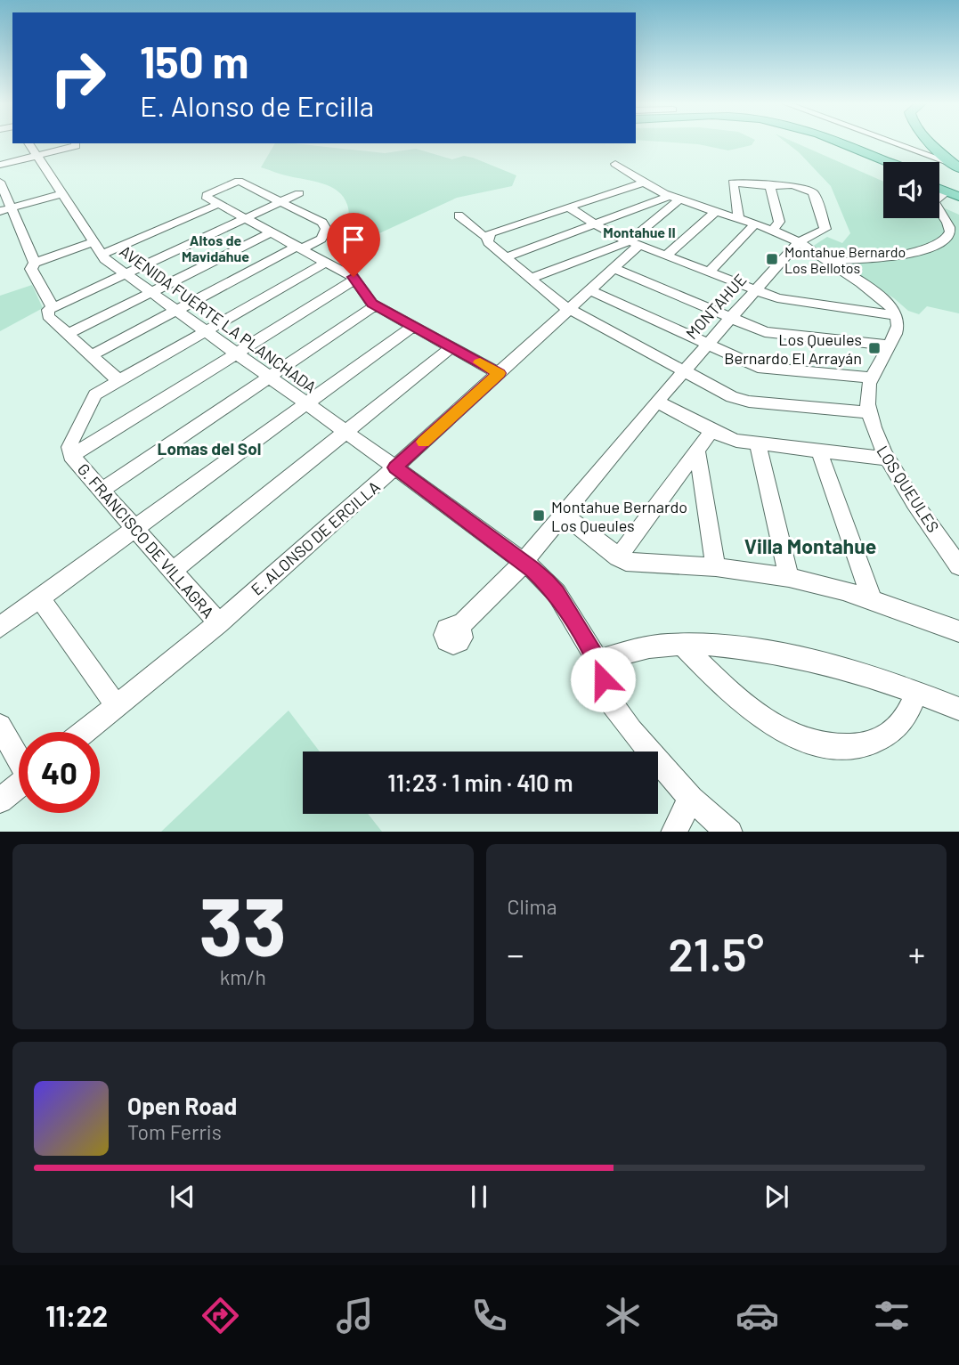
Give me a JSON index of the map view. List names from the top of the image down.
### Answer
{
  "streets": {
    "street": [
      "MONTAHUE",
      "AVENIDA FUERTE LA PLANCHADA",
      "LOS QUEULES",
      "E. ALONSO DE ERCILLA",
      "G. FRANCISCO DE VILLAGRA"
    ]
  },
  "crossings": [
    ["AVENIDA FUERTE LA PLANCHADA", "E. ALONSO DE ERCILLA"],
    ["AVENIDA FUERTE LA PLANCHADA", "G. FRANCISCO DE VILLAGRA"],
    ["E. ALONSO DE ERCILLA", "G. FRANCISCO DE VILLAGRA"]
  ],
  "districts": [
    "Montahue II",
    "Altos de Mavidahue",
    "Lomas del Sol",
    "Villa Montahue"
  ],
  "places": {
    "transit": ["Montahue Bernardo Los Bellotos", "Los Queules Bernardo El Arrayán", "Montahue Bernardo Los Queules"]
  },
  "page": {
    "turn": ["150 m", "E. Alonso de Ercilla"],
    "limit": "40",
    "trip": "11:23 · 1 min · 410 m",
    "tile": [
      ["33", "km/h"],
      "Clima"
    ],
    "heat": ["−", "21.5°", "+"],
    "song": ["Open Road", "Tom Ferris"],
    "tabs": "11:22"
  }
}
